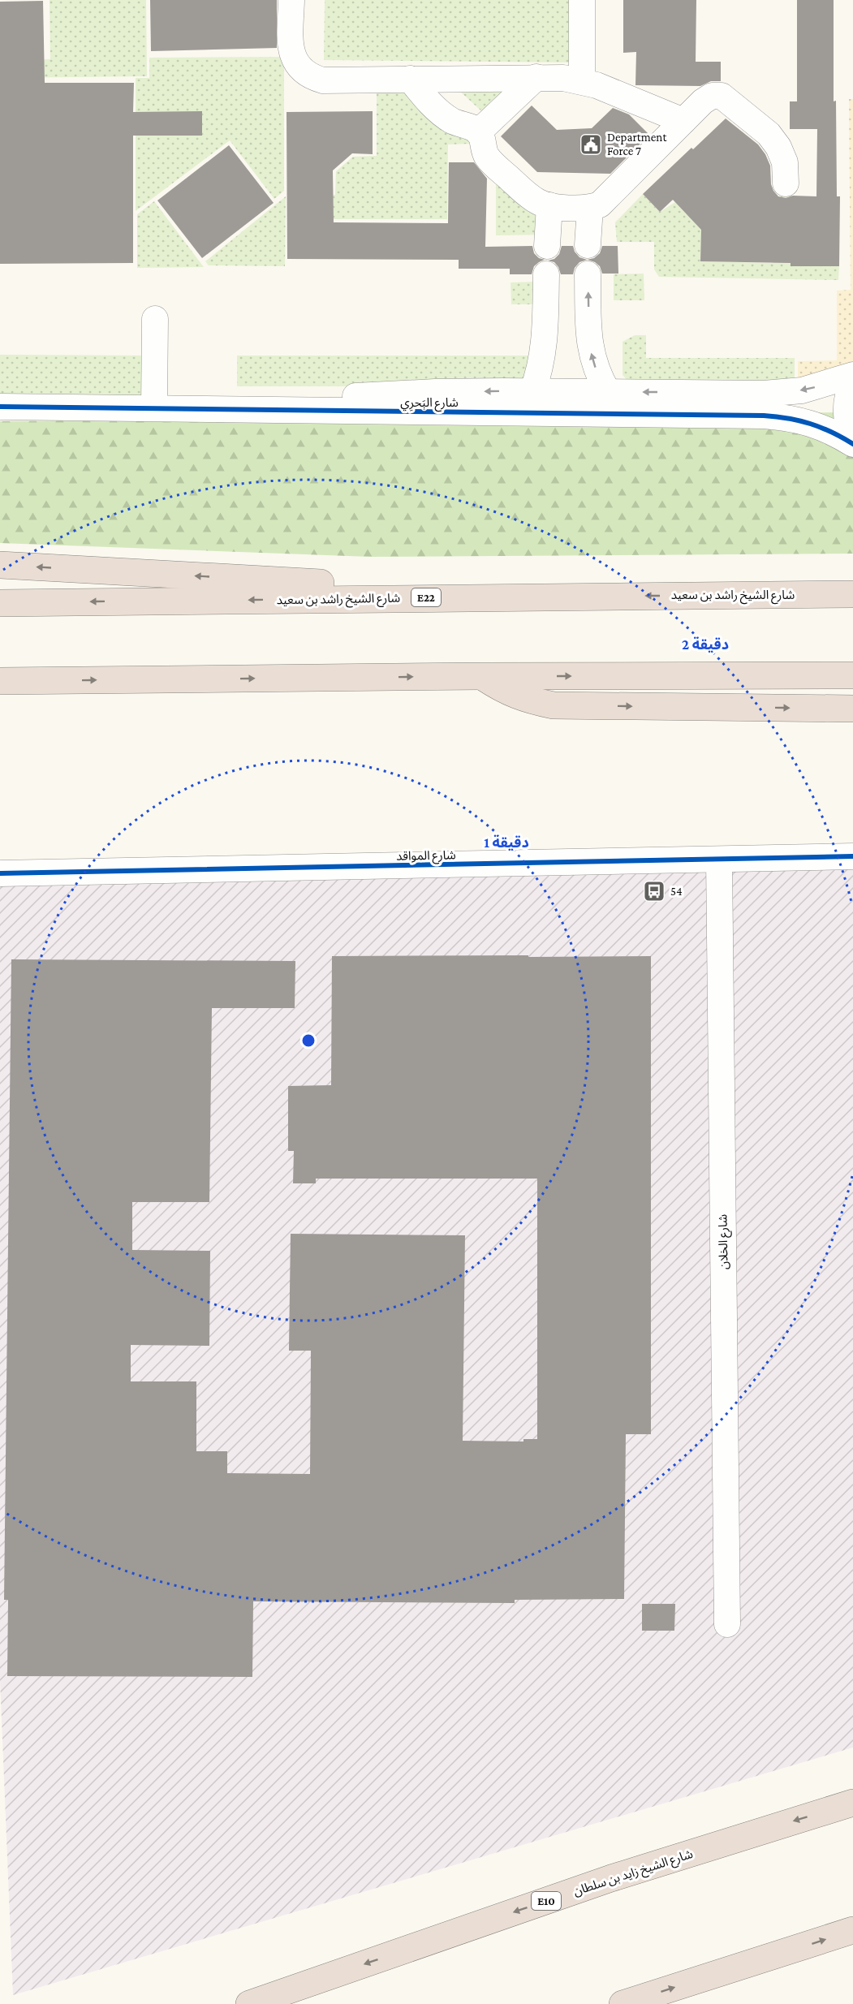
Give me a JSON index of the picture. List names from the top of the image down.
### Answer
{
  "streets": {
    "highway": [
      "شارع الشيخ راشد بن سعيد",
      "E22",
      "شارع الشيخ زايد بن سلطان",
      "E10"
    ],
    "street": ["شارع البَحرِي", "شارع المواقد", "شارع الخلان"]
  },
  "crossings": [
    ["شارع المواقد", "شارع الخلان"]
  ],
  "places": {
    "public building": ["Department Force 7"],
    "bus stop": ["54"]
  },
  "rings": ["2 دقيقة", "1 دقيقة"]
}
